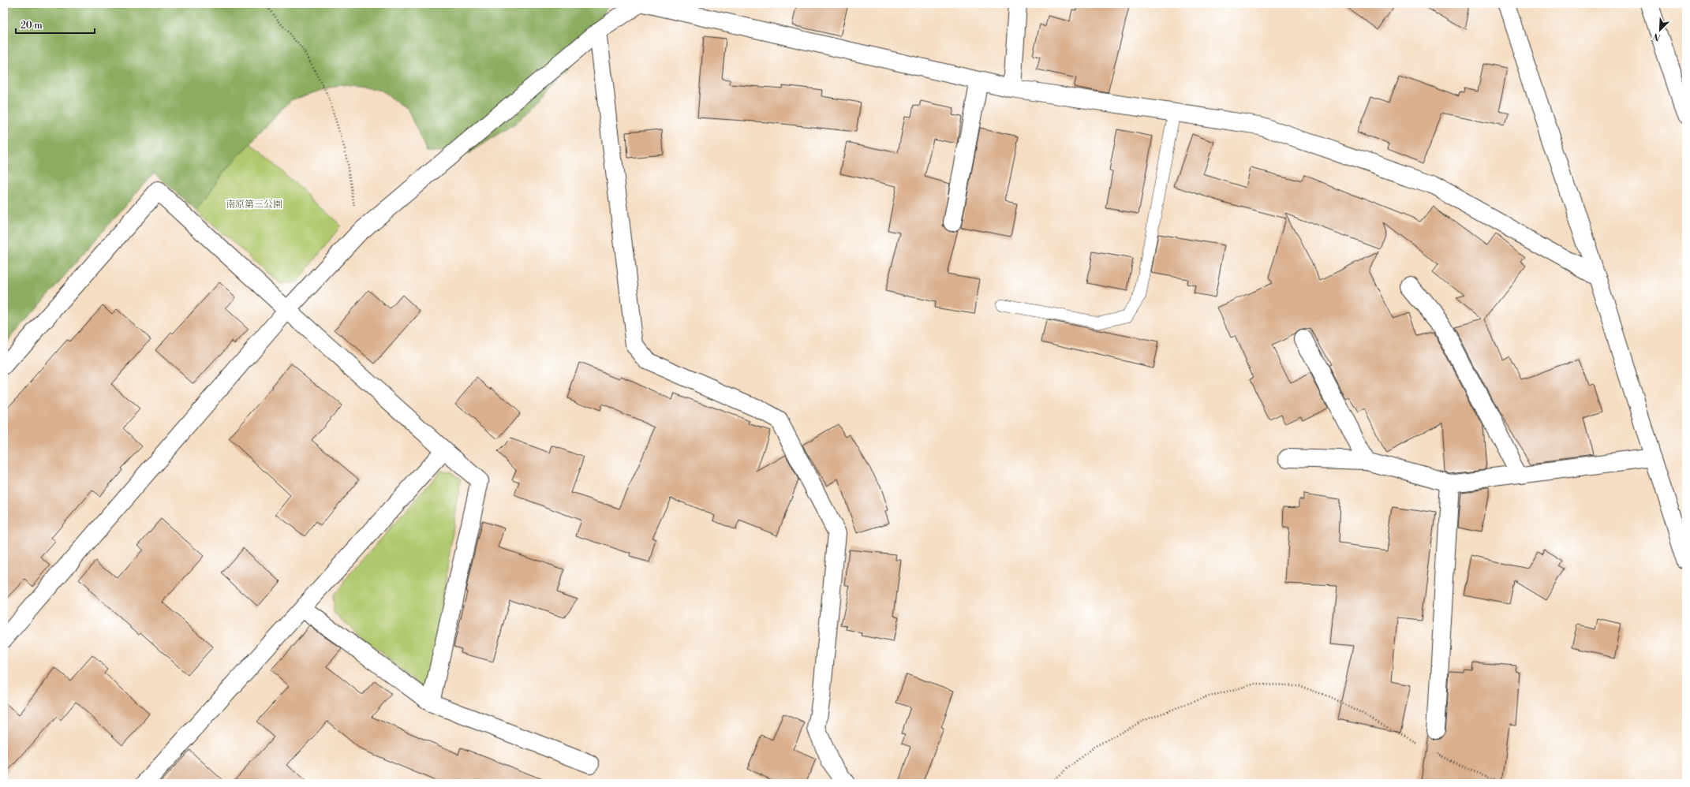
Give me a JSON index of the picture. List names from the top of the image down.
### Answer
{
  "parks": ["南原第三公園"],
  "scale_bar": "20 m",
  "north": "bottom left"
}
